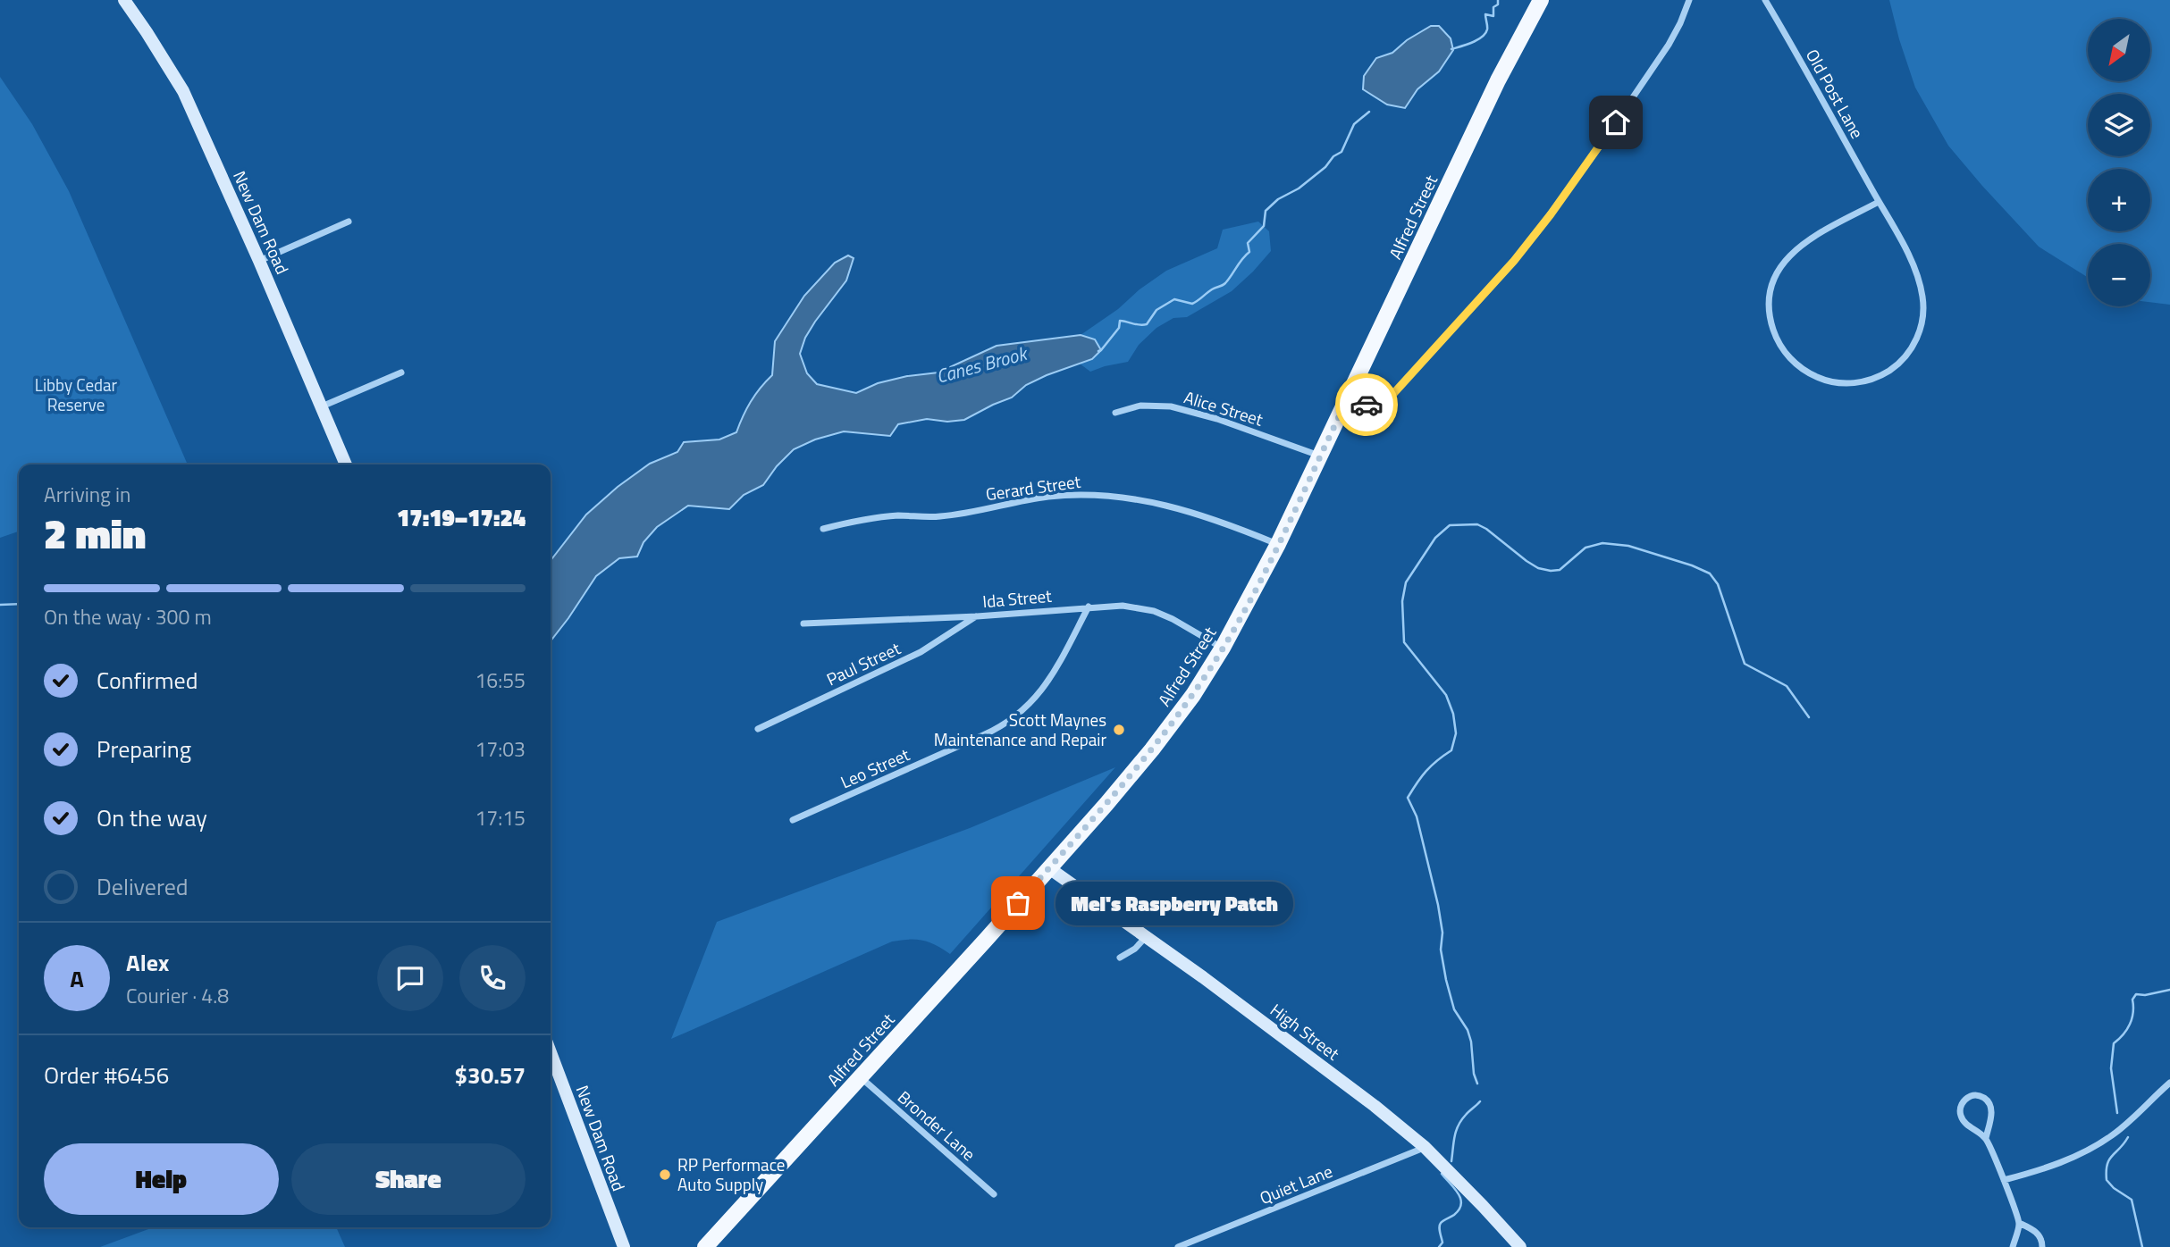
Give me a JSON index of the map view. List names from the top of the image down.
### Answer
{
  "streets": {
    "main road": ["Alfred Street"],
    "street": [
      "Old Post Lane",
      "New Dam Road",
      "Alice Street",
      "Gerard Street",
      "Ida Street",
      "Paul Street",
      "Leo Street",
      "High Street",
      "Bronder Lane",
      "Quiet Lane"
    ]
  },
  "crossings": [
    ["Alfred Street", "Alice Street"],
    ["Alfred Street", "Gerard Street"],
    ["Alfred Street", "Ida Street"],
    ["Alfred Street", "High Street"],
    ["Alfred Street", "Bronder Lane"],
    ["Ida Street", "Paul Street"],
    ["Ida Street", "Leo Street"],
    ["High Street", "Quiet Lane"]
  ],
  "water": ["Canes Brook"],
  "parks": ["Libby Cedar Reserve"],
  "places": ["Scott Maynes Maintenance and Repair", "Mel's Raspberry Patch", "RP Performace Auto Supply"],
  "north": "bottom left",
  "page": {
    "map_buttons": ["+", "−"],
    "heading": ["2 min", "Arriving in", "17:19–17:24"],
    "panel": [
      "Alex",
      "Courier · 4.8",
      "Order #6456",
      "$30.57"
    ],
    "bar": "On the way · 300 m",
    "list": [
      ["Confirmed", "16:55"],
      ["Preparing", "17:03"],
      ["On the way", "17:15"],
      "Delivered"
    ],
    "bubble": "Mel's Raspberry Patch",
    "round": "A",
    "buttons": ["Help", "Share"]
  }
}
